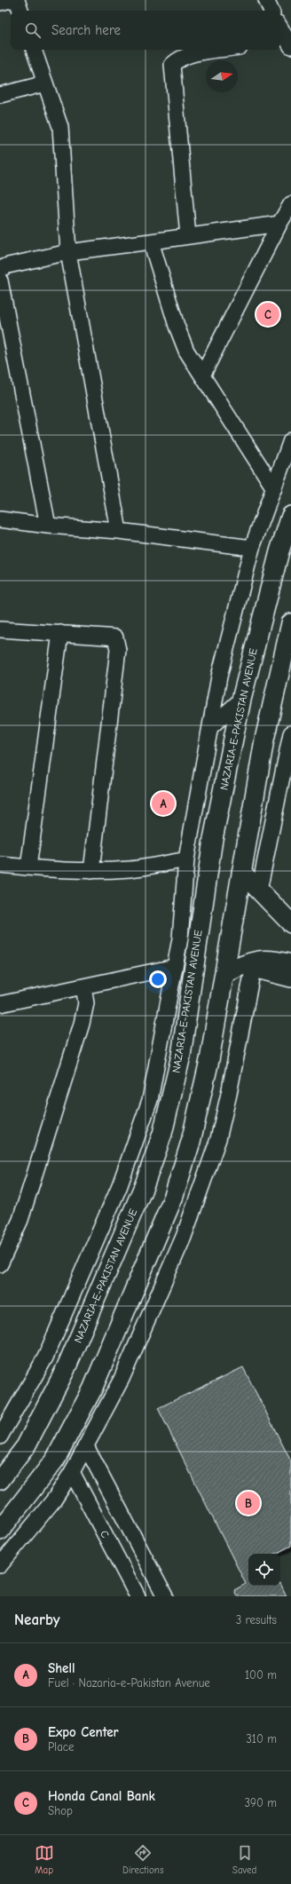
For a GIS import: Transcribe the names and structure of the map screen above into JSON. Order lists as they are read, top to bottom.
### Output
{
  "streets": {
    "main road": ["NAZARIA-E-PAKISTAN AVENUE"],
    "street": ["C"]
  },
  "north": "right",
  "page": {
    "search": "Search here",
    "pins": ["C", "A", "B"],
    "heading": ["Nearby", "3 results"],
    "list": [
      {
        "mark": "A",
        "name": "Shell",
        "note": "Fuel · Nazaria-e-Pakistan Avenue",
        "value": "100 m"
      },
      {
        "mark": "B",
        "name": "Expo Center",
        "note": "Place",
        "value": "310 m"
      },
      {
        "mark": "C",
        "name": "Honda Canal Bank",
        "note": "Shop",
        "value": "390 m"
      }
    ],
    "nav": ["Map", "Directions", "Saved"]
  }
}
